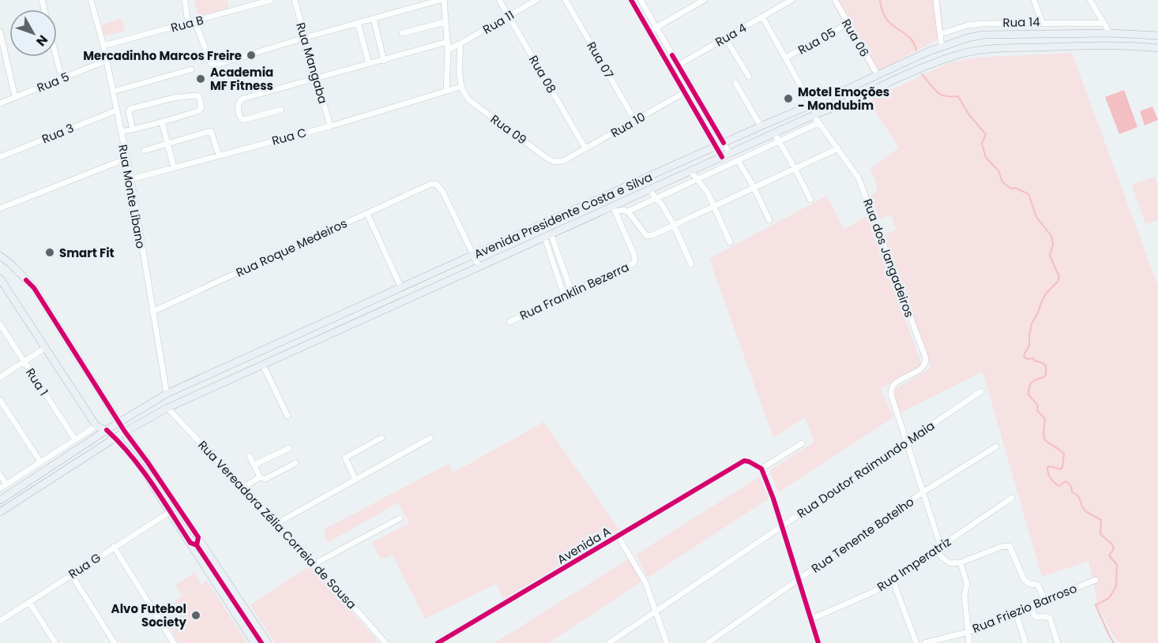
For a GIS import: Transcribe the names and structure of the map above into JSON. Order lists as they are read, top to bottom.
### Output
{
  "streets": {
    "main road": ["Avenida Presidente Costa e Silva"],
    "street": [
      "Rua 11",
      "Rua 14",
      "Rua B",
      "Rua 4",
      "Rua 06",
      "Rua 05",
      "Rua 07",
      "Rua Mangaba",
      "Rua 08",
      "Rua 5",
      "Rua 10",
      "Rua 09",
      "Rua 3",
      "Rua C",
      "Rua Monte Líbano",
      "Rua Roque Medeiros",
      "Rua dos Jangadeiros",
      "Rua Franklin Bezerra",
      "Rua 1",
      "Rua Doutor Raimundo Maia",
      "Rua Vereadora Zélia Correia de Sousa",
      "Rua Tenente Botelho",
      "Avenida A",
      "Rua Imperatriz",
      "Rua G",
      "Rua Friezio Barroso"
    ]
  },
  "crossings": [
    ["Rua 11", "Rua 08"],
    ["Rua B", "Rua Monte Líbano"],
    ["Rua 06", "Rua 05"],
    ["Rua 06", "Avenida Presidente Costa e Silva"],
    ["Rua 07", "Rua 10"],
    ["Rua Mangaba", "Rua C"],
    ["Rua 08", "Rua 10"],
    ["Rua 5", "Rua Monte Líbano"],
    ["Rua 10", "Rua 09"],
    ["Rua 3", "Rua Monte Líbano"],
    ["Rua C", "Rua Monte Líbano"],
    ["Rua Monte Líbano", "Avenida Presidente Costa e Silva"],
    ["Rua Monte Líbano", "Rua Roque Medeiros"],
    ["Avenida Presidente Costa e Silva", "Rua Roque Medeiros"],
    ["Avenida Presidente Costa e Silva", "Rua dos Jangadeiros"],
    ["Avenida Presidente Costa e Silva", "Rua Franklin Bezerra"],
    ["Avenida Presidente Costa e Silva", "Rua Vereadora Zélia Correia de Sousa"],
    ["Rua dos Jangadeiros", "Rua Doutor Raimundo Maia"]
  ],
  "places": [
    "Mercadinho Marcos Freire",
    "Academia MF Fitness",
    "Motel Emoções - Mondubim",
    "Smart Fit",
    "Alvo Futebol Society"
  ],
  "north": "bottom right"
}
